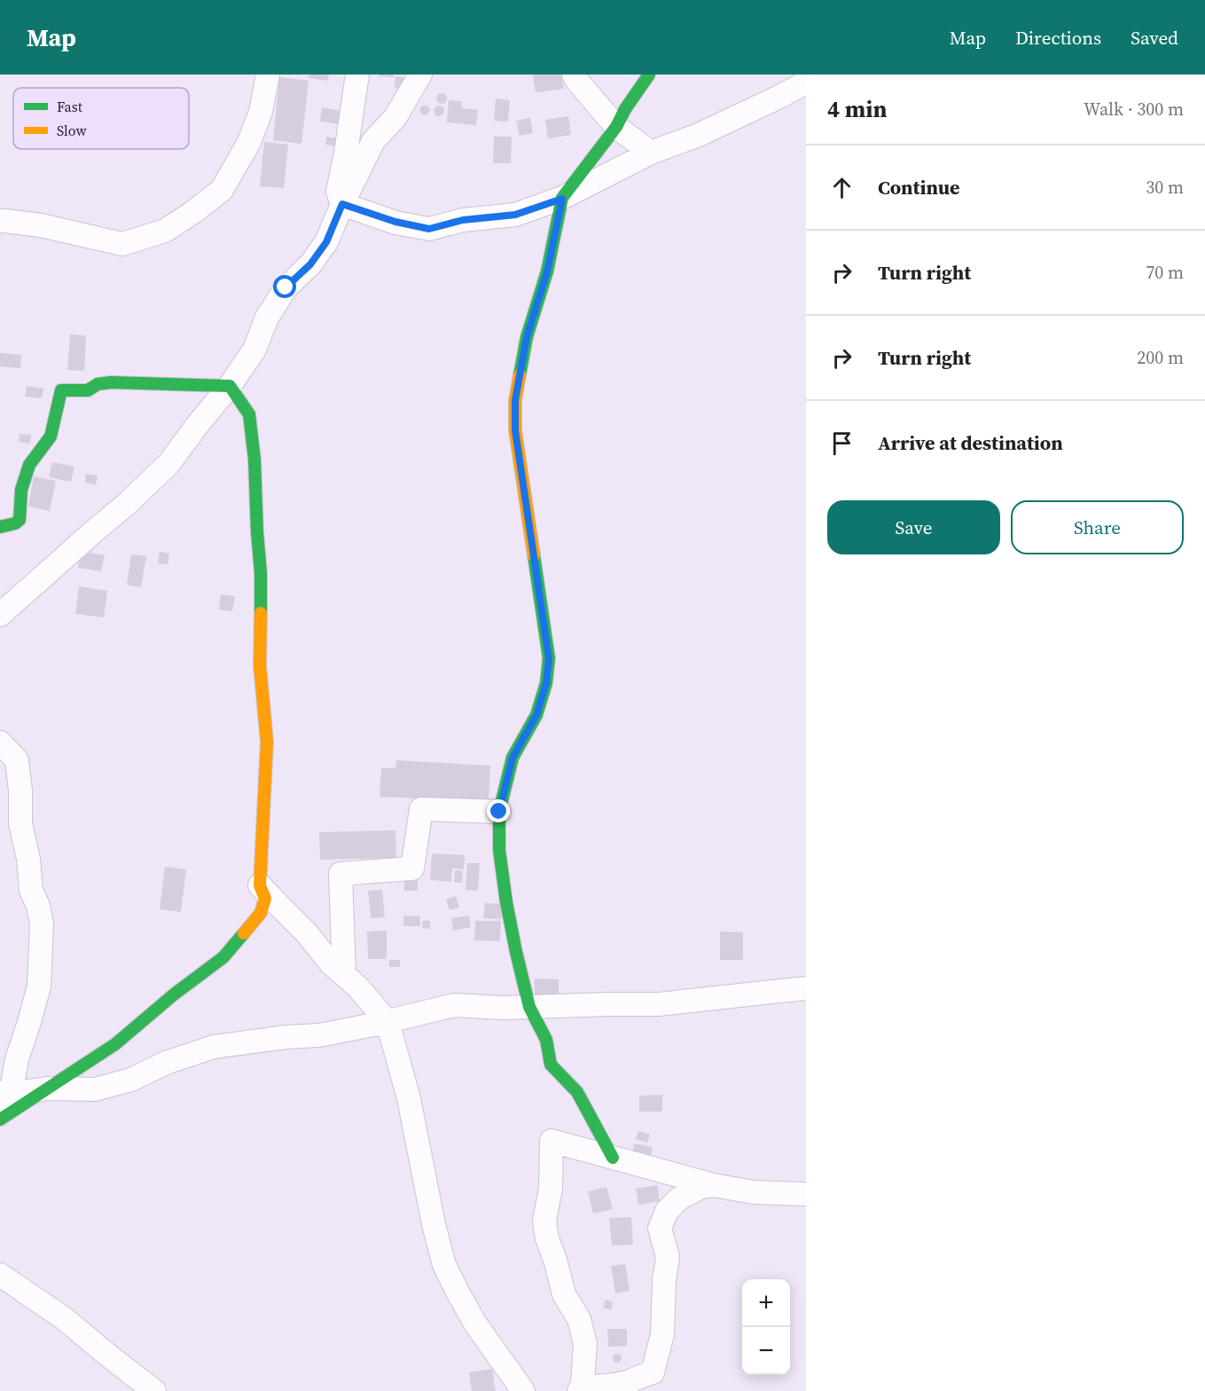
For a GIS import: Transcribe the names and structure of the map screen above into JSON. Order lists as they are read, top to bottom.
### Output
{
  "legend": ["Fast", "Slow"],
  "page": {
    "header": "Map",
    "nav": ["Map", "Directions", "Saved"],
    "heading": ["4 min", "Walk · 300 m"],
    "list": [
      ["Continue", "30 m"],
      ["Turn right", "70 m"],
      ["Turn right", "200 m"],
      "Arrive at destination"
    ],
    "buttons": ["Save", "Share"],
    "map_buttons": ["+", "−"]
  }
}
